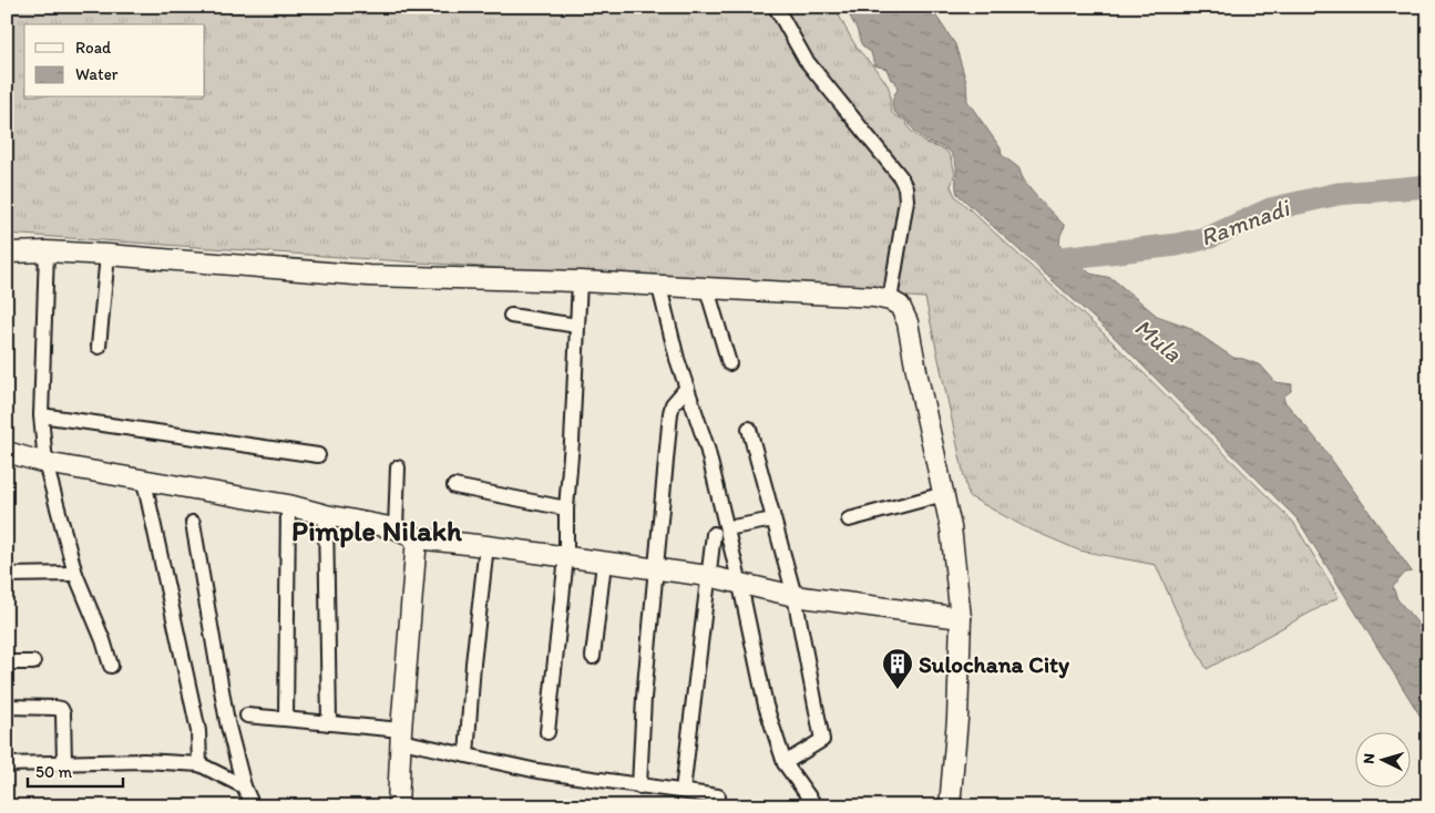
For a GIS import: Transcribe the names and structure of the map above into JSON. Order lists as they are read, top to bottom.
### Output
{
  "districts": ["Pimple Nilakh"],
  "water": ["Ramnadi", "Mula"],
  "places": {
    "building": ["Sulochana City"]
  },
  "legend": ["Road", "Water"],
  "scale_bar": "50 m",
  "north": "left"
}
